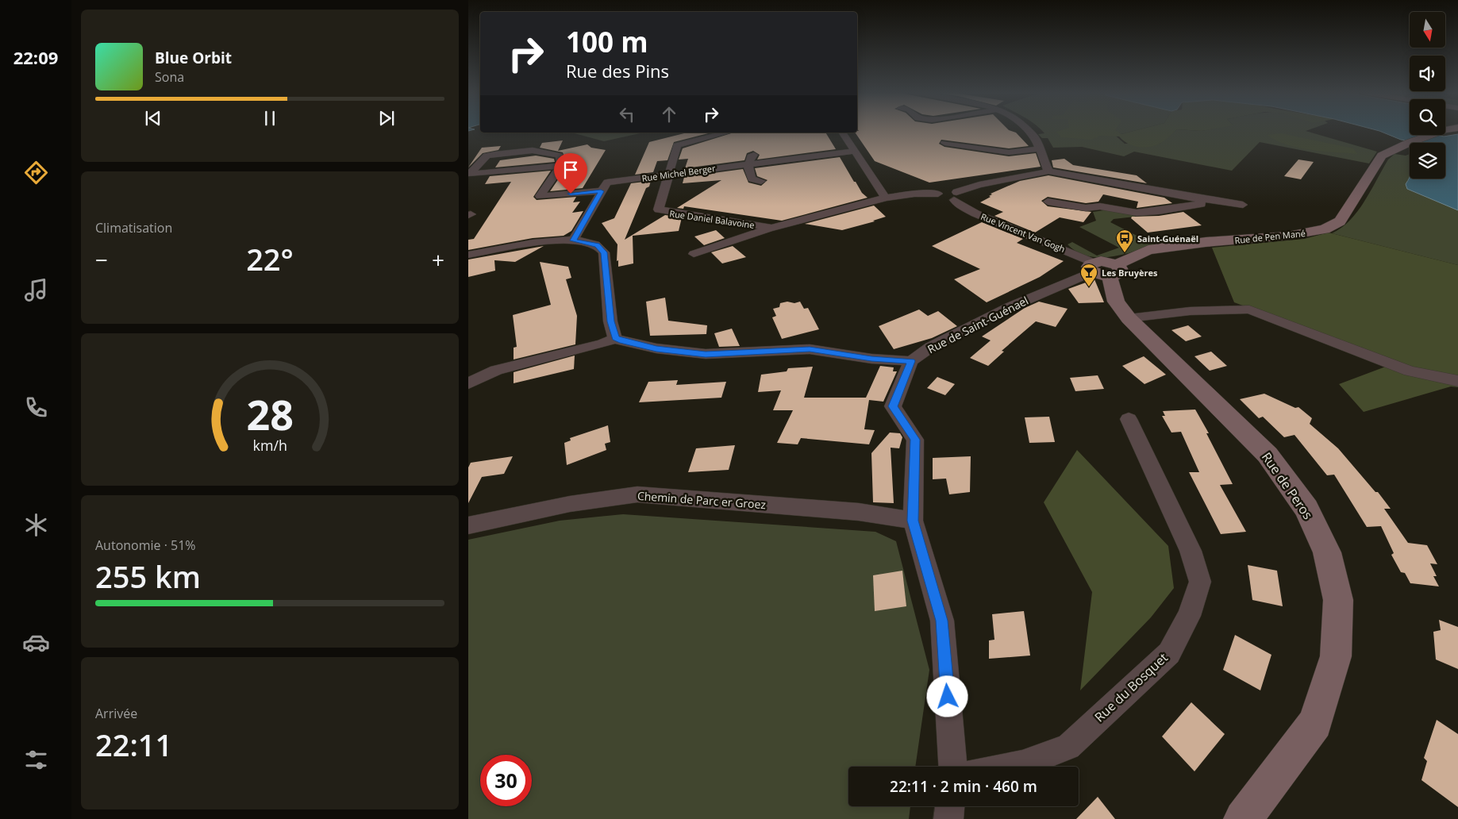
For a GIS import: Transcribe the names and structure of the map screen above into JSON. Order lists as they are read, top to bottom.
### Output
{
  "streets": {
    "street": [
      "Rue Michel Berger",
      "Rue Daniel Balavoine",
      "Rue Vincent Van Gogh",
      "Rue de Pen Mané",
      "Rue de Saint-Guénael",
      "Rue de Peros",
      "Chemin de Parc er Groez",
      "Rue du Bosquet"
    ]
  },
  "crossings": [
    ["Rue Michel Berger", "Rue Daniel Balavoine"],
    ["Rue Daniel Balavoine", "Rue Vincent Van Gogh"],
    ["Rue Vincent Van Gogh", "Rue de Pen Mané"],
    ["Rue Vincent Van Gogh", "Rue de Saint-Guénael"],
    ["Rue Vincent Van Gogh", "Rue de Peros"],
    ["Rue de Pen Mané", "Rue de Saint-Guénael"],
    ["Rue de Pen Mané", "Rue de Peros"],
    ["Rue de Saint-Guénael", "Rue de Peros"]
  ],
  "places": {
    "bus stop": ["Saint-Guénaël"],
    "bar": ["Les Bruyères"]
  },
  "north": "bottom",
  "page": {
    "tabs": "22:09",
    "turn": ["100 m", "Rue des Pins"],
    "song": ["Blue Orbit", "Sona"],
    "tile": [
      "Climatisation",
      ["Autonomie · 51%", "255 km"],
      ["Arrivée", "22:11"]
    ],
    "heat": ["−", "22°", "+"],
    "limit": "30",
    "trip": "22:11 · 2 min · 460 m",
    "gauge": ["28", "km/h"]
  }
}
